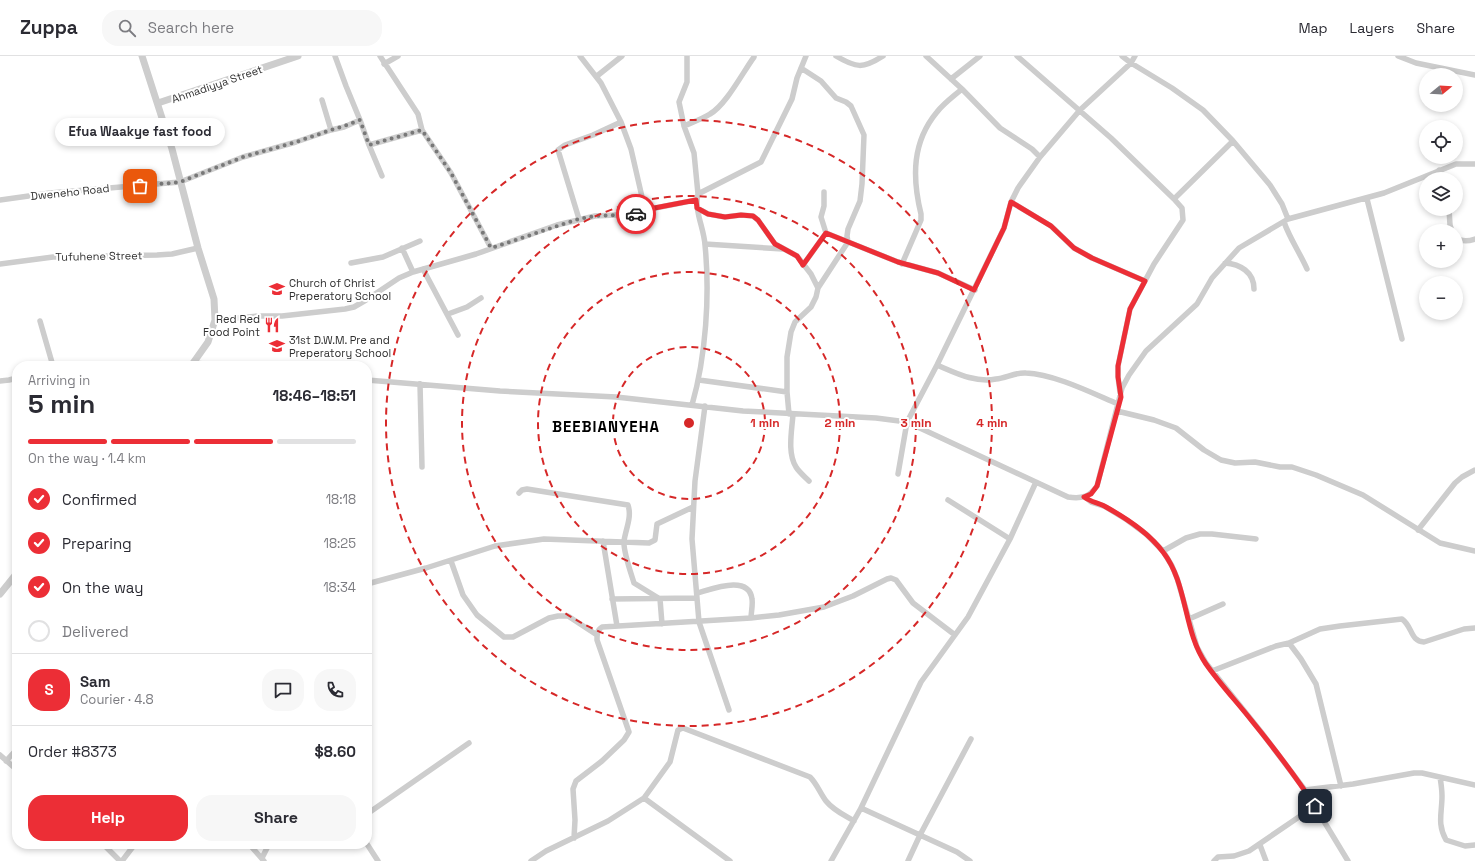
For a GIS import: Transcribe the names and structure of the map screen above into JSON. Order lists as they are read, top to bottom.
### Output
{
  "streets": {
    "street": ["Ahmadiyya Street", "Dweneho Road", "Tufuhene Street"]
  },
  "districts": ["BEEBIANYEHA"],
  "places": {
    "other": ["Efua Waakye fast food"],
    "school or university": ["Church of Christ Preperatory School", "31st D.W.M. Pre and Preperatory School"],
    "restaurant": ["Red Red Food Point"]
  },
  "north": "right",
  "page": {
    "header": "Zuppa",
    "search": "Search here",
    "nav": ["Map", "Layers", "Share"],
    "map_buttons": ["+", "−"],
    "bubble": "Efua Waakye fast food",
    "heading": ["5 min", "Arriving in", "18:46–18:51"],
    "panel": [
      "Sam",
      "Courier · 4.8",
      "Order #8373",
      "$8.60"
    ],
    "bar": "On the way · 1.4 km",
    "list": [
      ["Confirmed", "18:18"],
      ["Preparing", "18:25"],
      ["On the way", "18:34"],
      "Delivered"
    ],
    "round": "S",
    "buttons": ["Help", "Share"]
  },
  "rings": [
    "1 min",
    "2 min",
    "3 min",
    "4 min"
  ]
}
